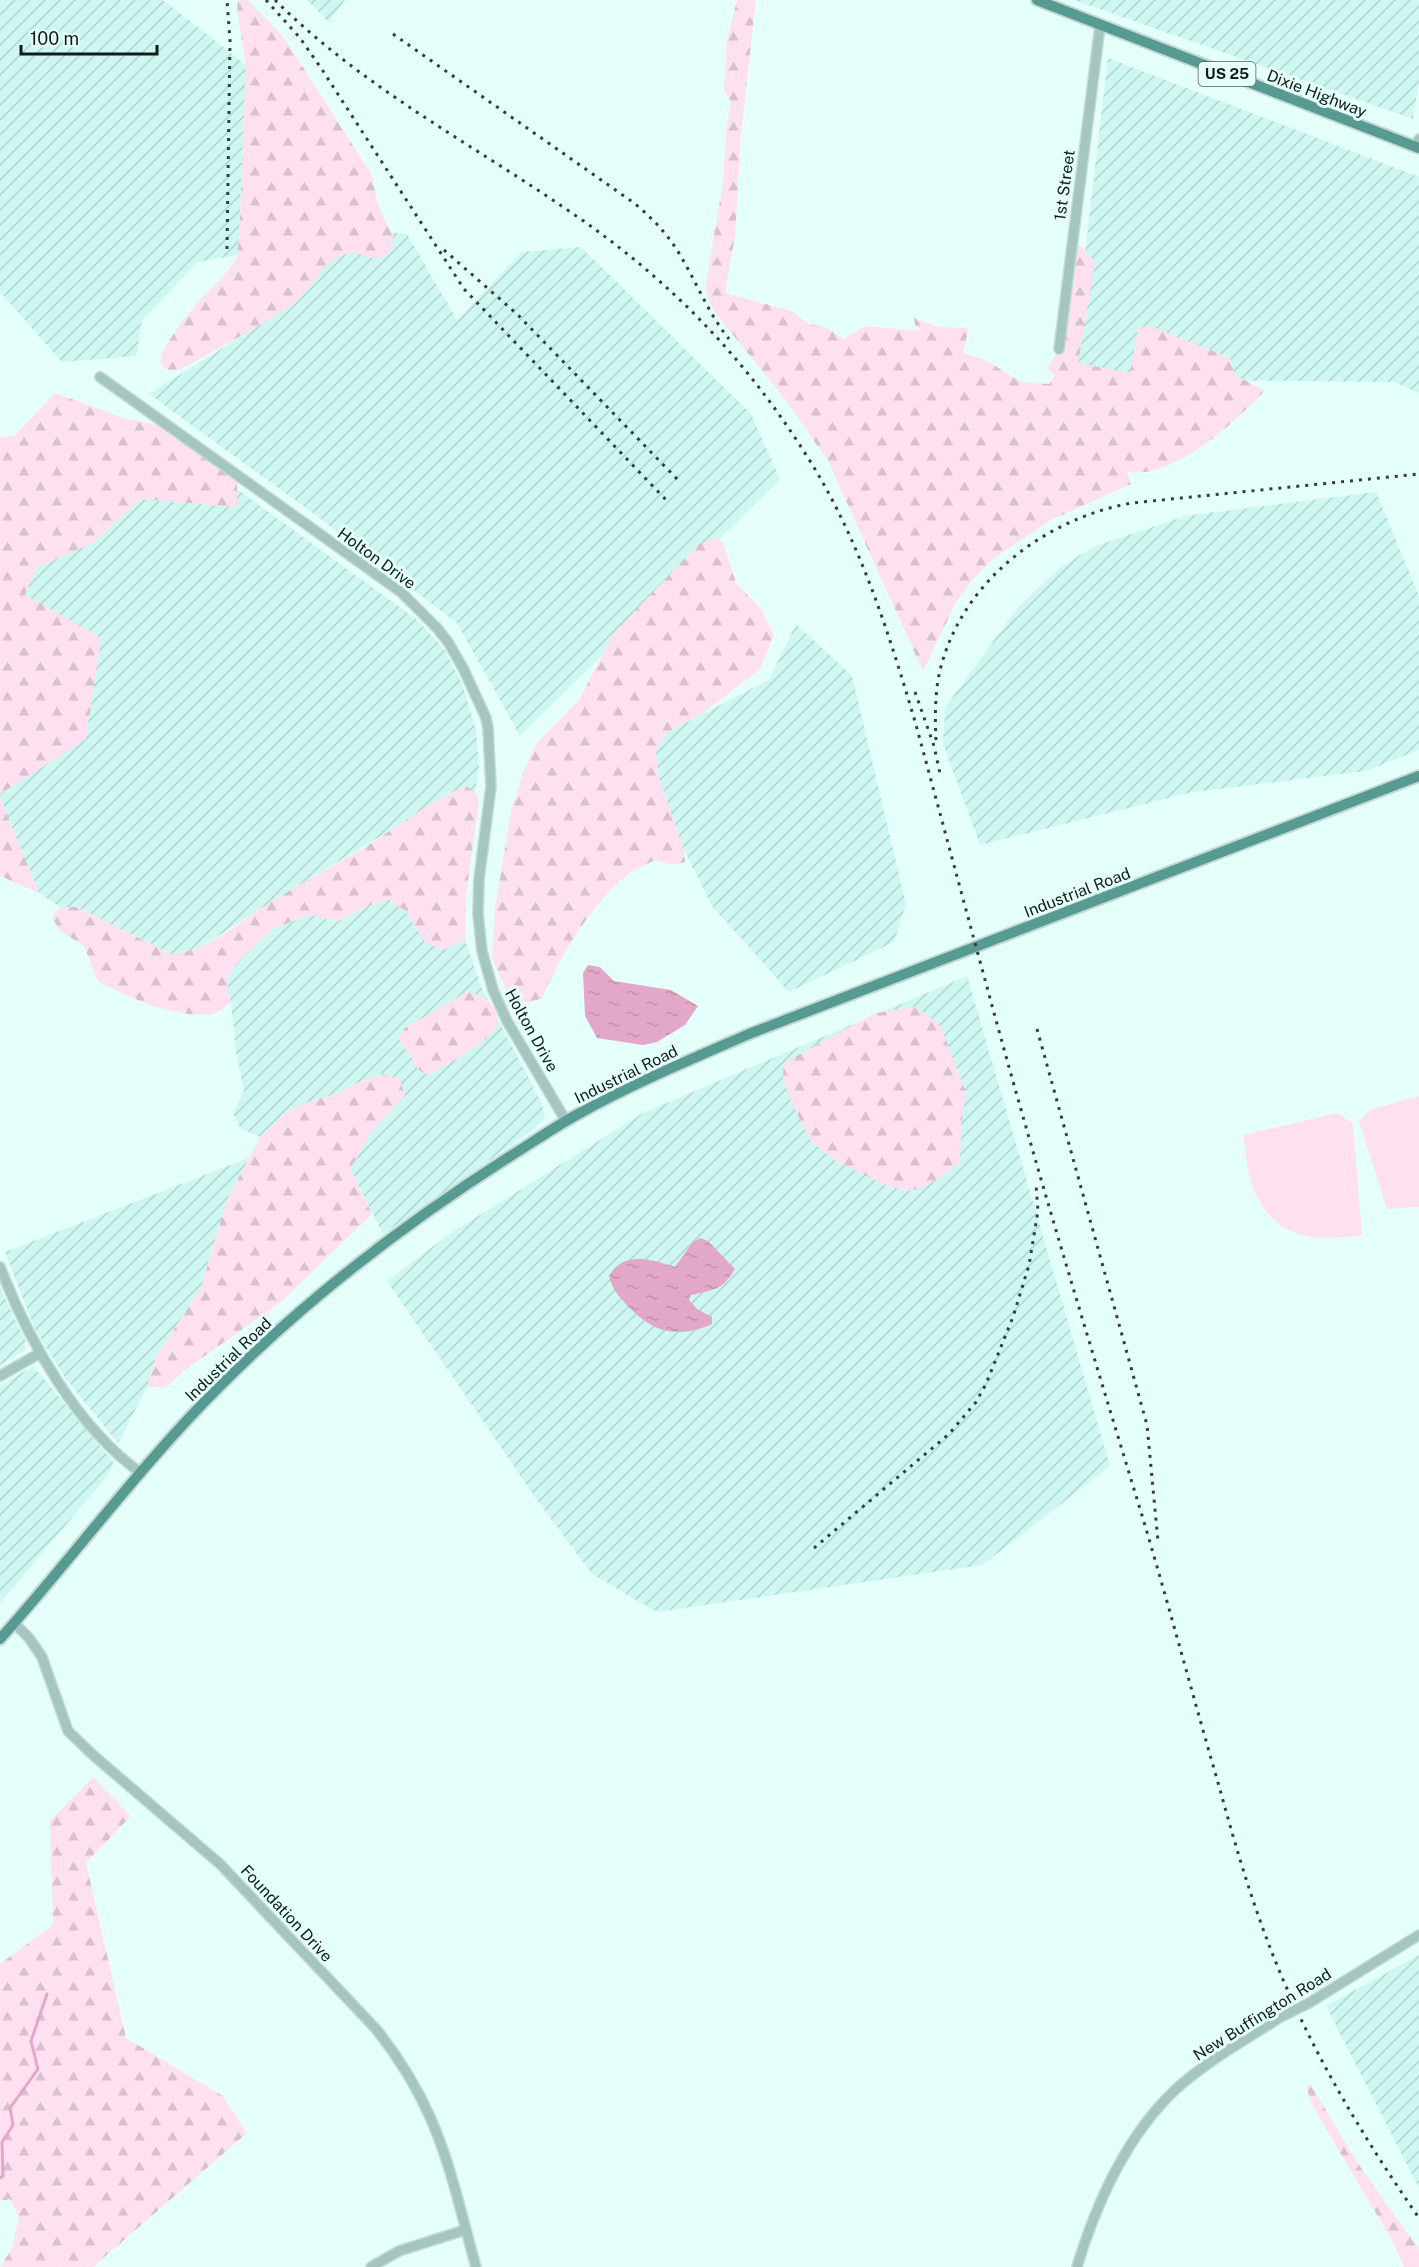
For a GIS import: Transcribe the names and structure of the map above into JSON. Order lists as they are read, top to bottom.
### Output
{
  "streets": {
    "main road": ["US 25", "Dixie Highway", "Industrial Road"],
    "street": [
      "1st Street",
      "Holton Drive",
      "Foundation Drive",
      "New Buffington Road"
    ]
  },
  "crossings": [
    ["Dixie Highway", "1st Street"],
    ["Holton Drive", "Industrial Road"],
    ["Industrial Road", "Foundation Drive"]
  ],
  "scale_bar": "100 m"
}
